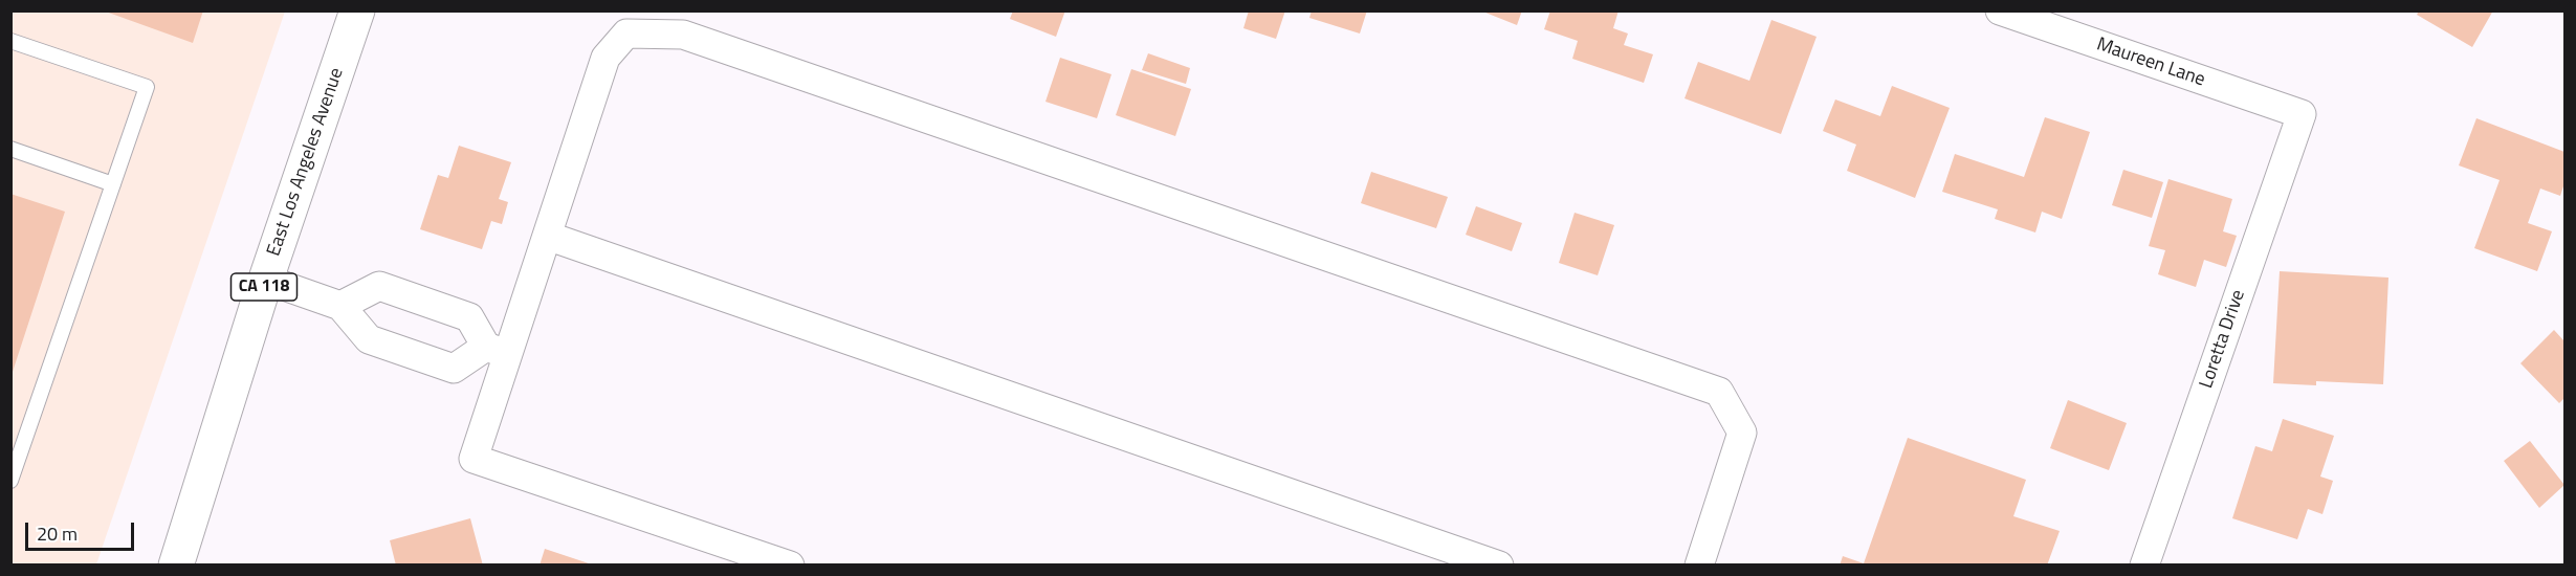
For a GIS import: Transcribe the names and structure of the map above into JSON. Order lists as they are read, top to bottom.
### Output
{
  "streets": {
    "main road": ["East Los Angeles Avenue", "CA 118"],
    "street": ["Maureen Lane", "Loretta Drive"]
  },
  "crossings": [
    ["Maureen Lane", "Loretta Drive"]
  ],
  "scale_bar": "20 m"
}
